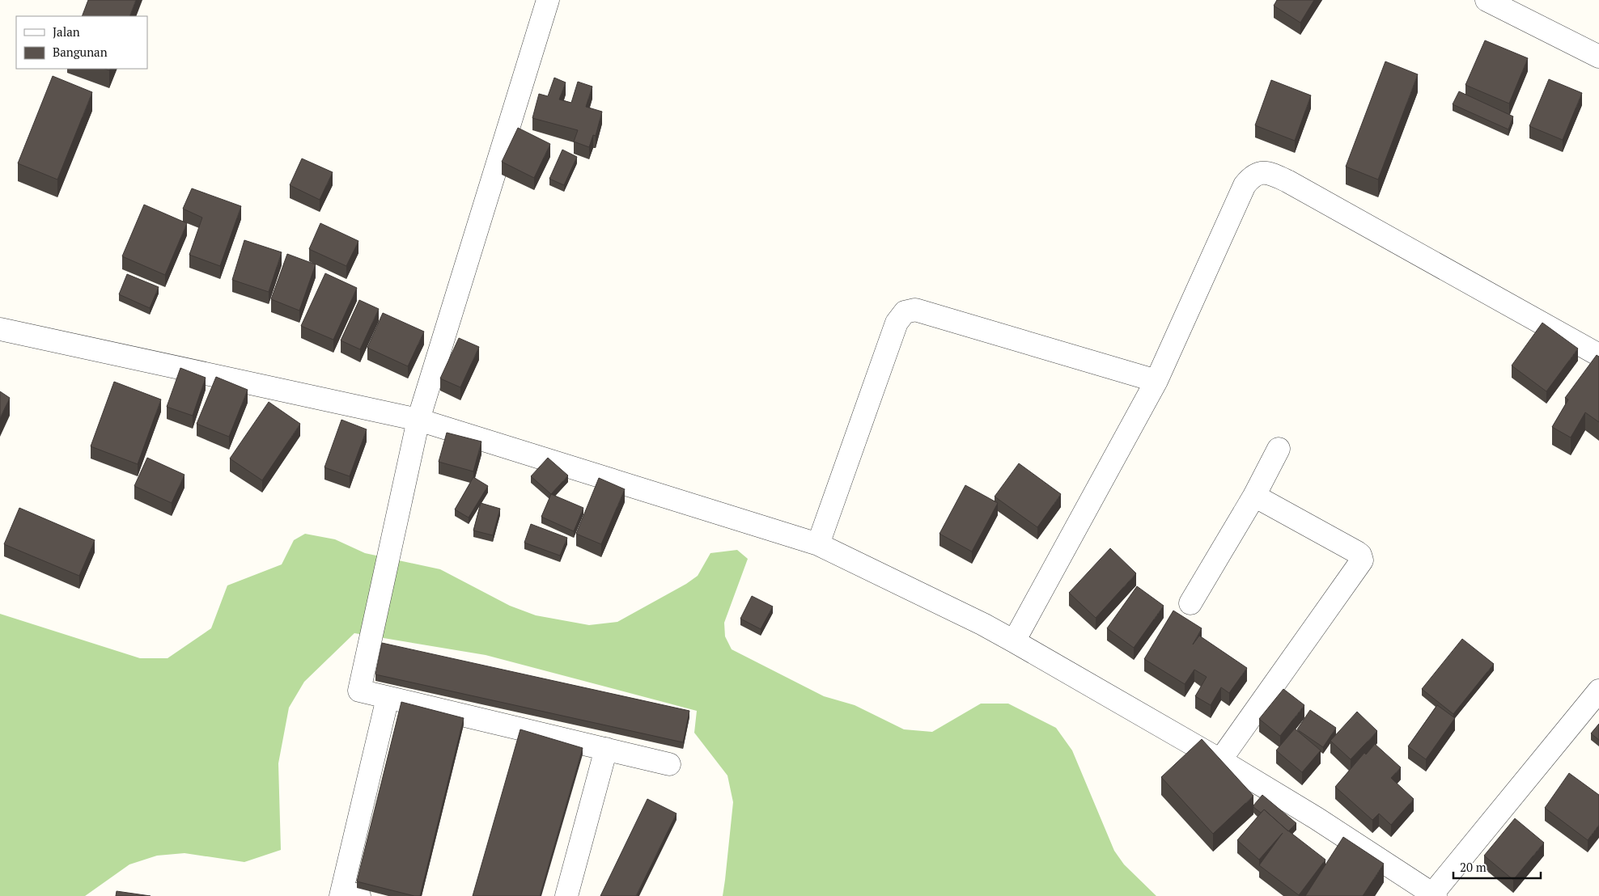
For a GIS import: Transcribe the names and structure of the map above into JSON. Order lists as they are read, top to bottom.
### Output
{
  "legend": ["Jalan", "Bangunan"],
  "scale_bar": "20 m"
}
